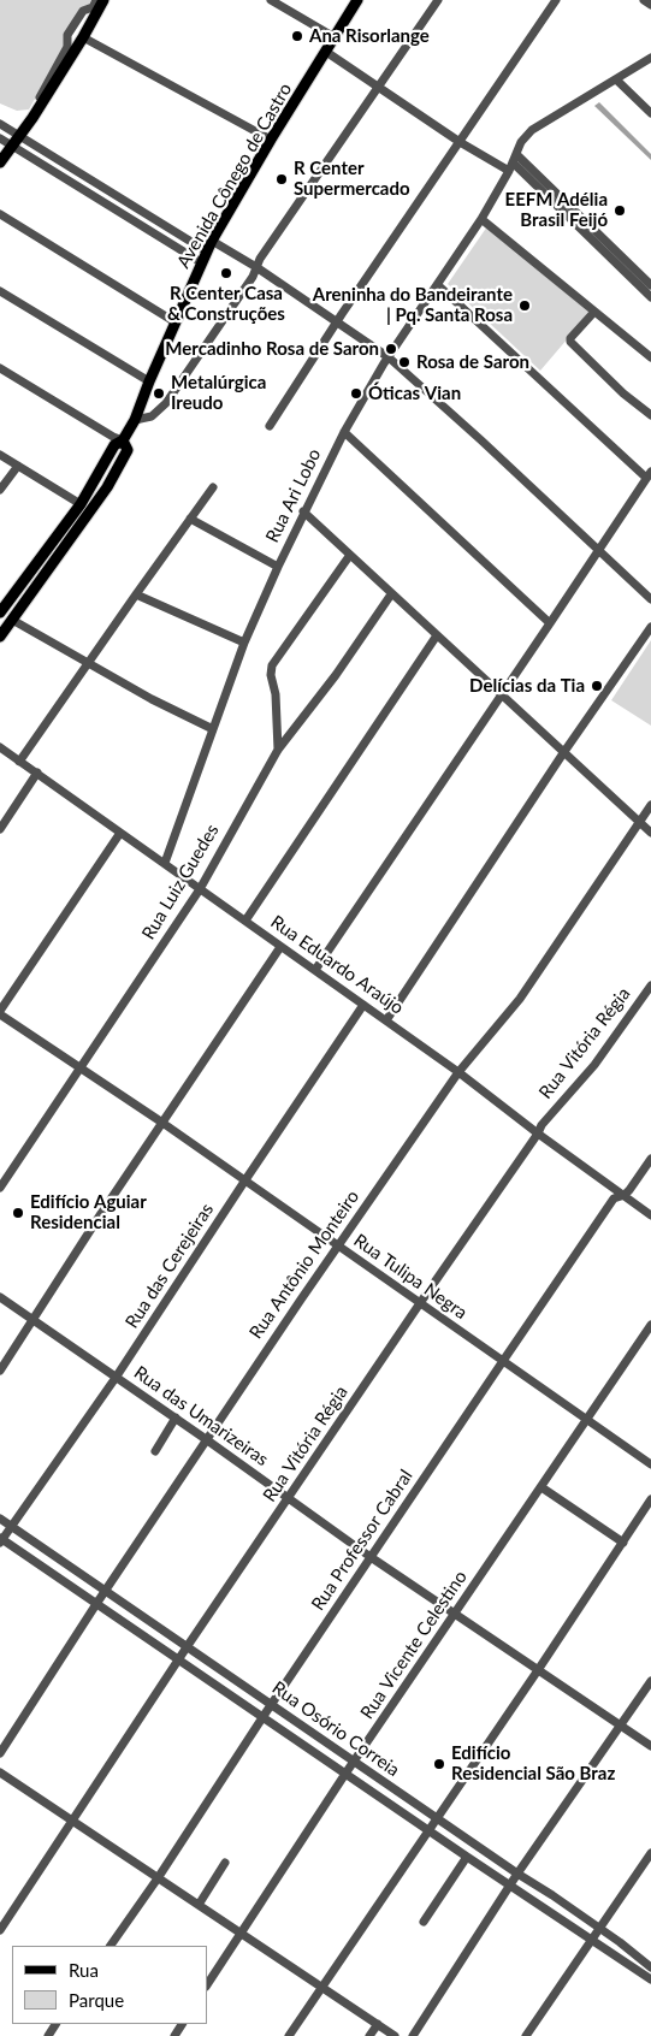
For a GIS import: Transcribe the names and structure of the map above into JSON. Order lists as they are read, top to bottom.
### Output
{
  "streets": {
    "main road": ["Avenida Cônego de Castro"],
    "street": [
      "Rua Ari Lobo",
      "Rua Luiz Guedes",
      "Rua Eduardo Araújo",
      "Rua Vitória Régia",
      "Rua Antônio Monteiro",
      "Rua das Cerejeiras",
      "Rua Tulipa Negra",
      "Rua das Umarizeiras",
      "Rua Professor Cabral",
      "Rua Vicente Celestino",
      "Rua Osório Correia"
    ]
  },
  "crossings": [
    ["Rua Ari Lobo", "Rua Eduardo Araújo"],
    ["Rua Luiz Guedes", "Rua Eduardo Araújo"],
    ["Rua Luiz Guedes", "Rua Tulipa Negra"],
    ["Rua Eduardo Araújo", "Rua Vitória Régia"],
    ["Rua Eduardo Araújo", "Rua Antônio Monteiro"],
    ["Rua Eduardo Araújo", "Rua das Cerejeiras"],
    ["Rua Eduardo Araújo", "Rua Professor Cabral"],
    ["Rua Vitória Régia", "Rua Tulipa Negra"],
    ["Rua Vitória Régia", "Rua das Umarizeiras"],
    ["Rua Vitória Régia", "Rua Osório Correia"],
    ["Rua Antônio Monteiro", "Rua Tulipa Negra"],
    ["Rua Antônio Monteiro", "Rua das Umarizeiras"],
    ["Rua Antônio Monteiro", "Rua Osório Correia"],
    ["Rua das Cerejeiras", "Rua Tulipa Negra"],
    ["Rua das Cerejeiras", "Rua das Umarizeiras"],
    ["Rua das Cerejeiras", "Rua Osório Correia"],
    ["Rua Tulipa Negra", "Rua Professor Cabral"],
    ["Rua Tulipa Negra", "Rua Vicente Celestino"],
    ["Rua das Umarizeiras", "Rua Professor Cabral"],
    ["Rua das Umarizeiras", "Rua Vicente Celestino"],
    ["Rua Professor Cabral", "Rua Osório Correia"],
    ["Rua Vicente Celestino", "Rua Osório Correia"]
  ],
  "places": [
    "Ana Risorlange",
    "R Center Supermercado",
    "EEFM Adélia Brasil Feijó",
    "R Center Casa & Construções",
    "Areninha do Bandeirante | Pq. Santa Rosa",
    "Mercadinho Rosa de Saron",
    "Rosa de Saron",
    "Metalúrgica Ireudo",
    "Óticas Vian",
    "Delícias da Tia",
    "Edifício Aguiar Residencial",
    "Edifício Residencial São Braz"
  ],
  "legend": ["Rua", "Parque"]
}
